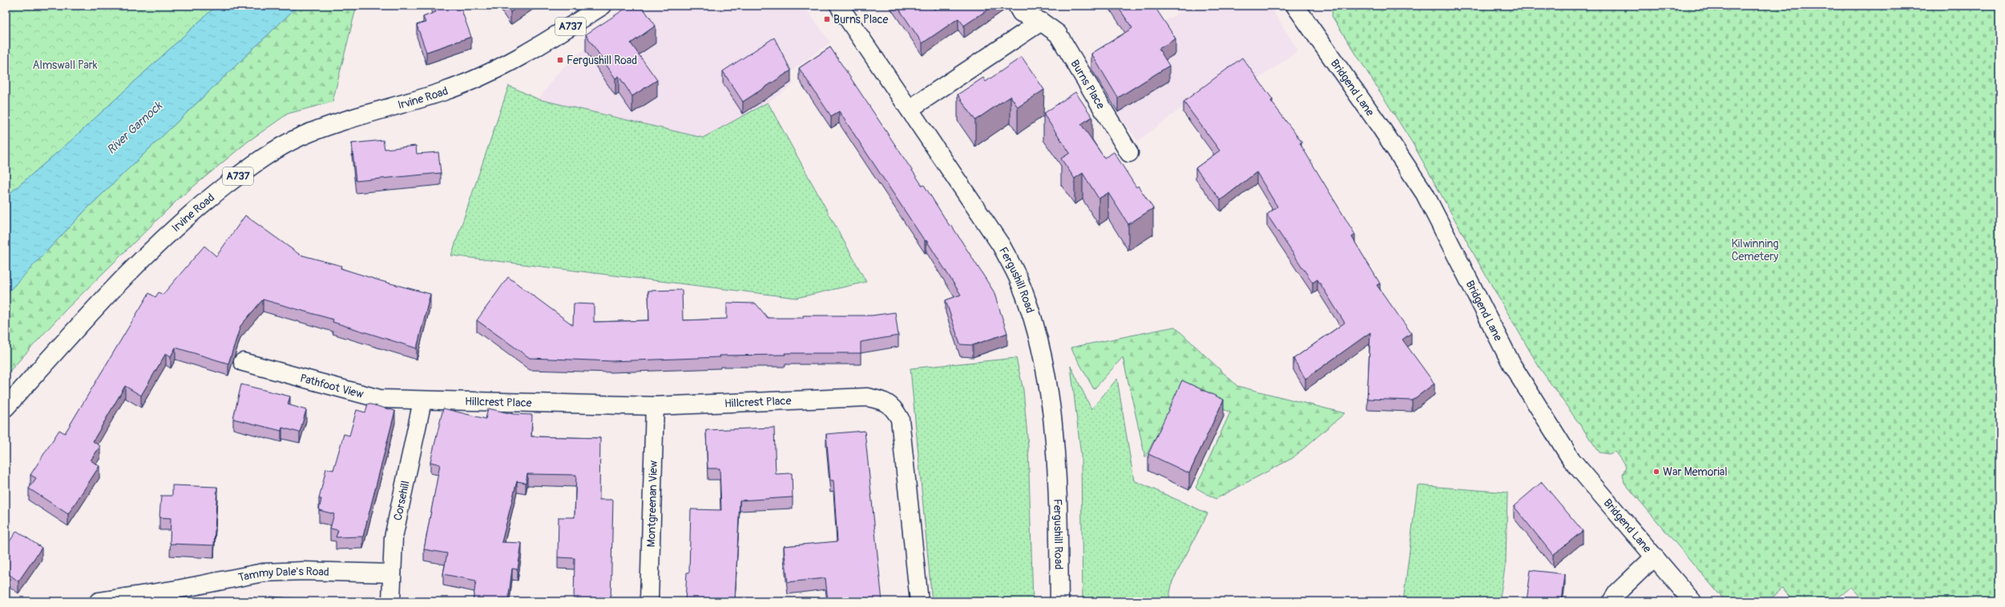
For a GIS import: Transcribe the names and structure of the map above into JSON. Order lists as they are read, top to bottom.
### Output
{
  "streets": {
    "main road": [
      "A737",
      "Burns Place",
      "Bridgend Lane",
      "Irvine Road",
      "Fergushill Road",
      "Pathfoot View",
      "Hillcrest Place",
      "Corsehill",
      "Montgreenan View",
      "Tammy Dale's Road"
    ]
  },
  "crossings": [
    ["Pathfoot View", "Hillcrest Place"],
    ["Pathfoot View", "Corsehill"],
    ["Hillcrest Place", "Corsehill"],
    ["Hillcrest Place", "Montgreenan View"],
    ["Corsehill", "Tammy Dale's Road"]
  ],
  "water": ["River Garnock"],
  "parks": ["Almswall Park", "Kilwinning Cemetery"],
  "places": {
    "transit": ["Burns Place", "Fergushill Road"],
    "other": ["War Memorial"]
  }
}
